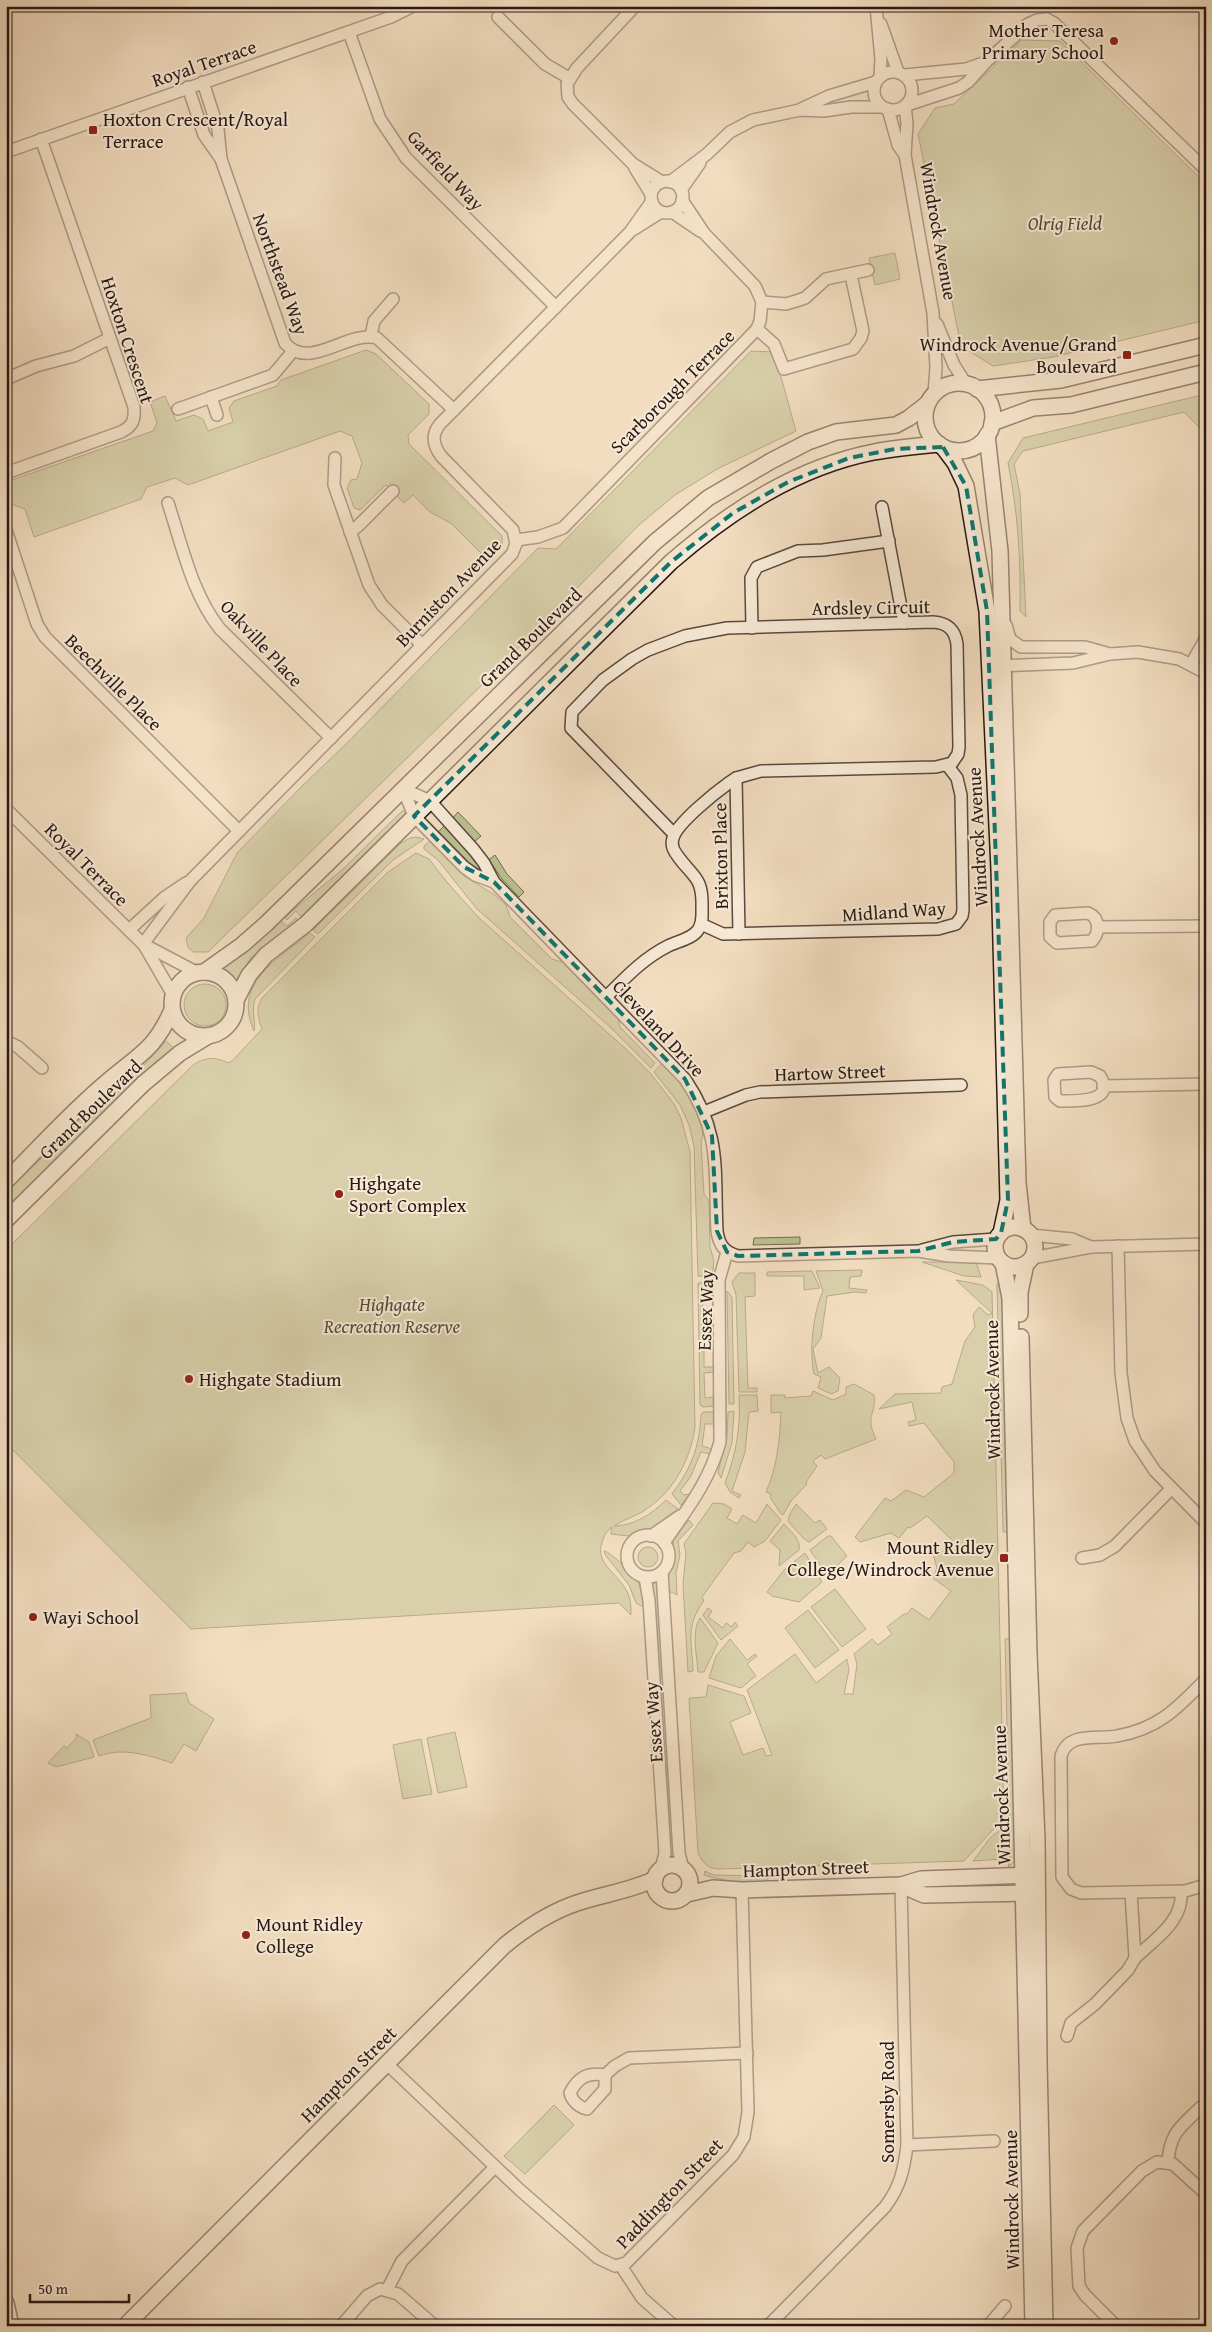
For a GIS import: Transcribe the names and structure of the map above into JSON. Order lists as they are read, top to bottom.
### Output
{
  "streets": {
    "street": [
      "Royal Terrace",
      "Garfield Way",
      "Windrock Avenue",
      "Northstead Way",
      "Hoxton Crescent",
      "Scarborough Terrace",
      "Burniston Avenue",
      "Ardsley Circuit",
      "Grand Boulevard",
      "Oakville Place",
      "Beechville Place",
      "Brixton Place",
      "Midland Way",
      "Cleveland Drive",
      "Hartow Street",
      "Essex Way",
      "Hampton Street",
      "Somersby Road",
      "Paddington Street"
    ]
  },
  "crossings": [
    ["Royal Terrace", "Garfield Way"],
    ["Royal Terrace", "Northstead Way"],
    ["Royal Terrace", "Hoxton Crescent"],
    ["Royal Terrace", "Burniston Avenue"],
    ["Royal Terrace", "Grand Boulevard"],
    ["Garfield Way", "Burniston Avenue"],
    ["Windrock Avenue", "Grand Boulevard"],
    ["Windrock Avenue", "Hampton Street"],
    ["Scarborough Terrace", "Burniston Avenue"],
    ["Burniston Avenue", "Oakville Place"],
    ["Burniston Avenue", "Beechville Place"],
    ["Ardsley Circuit", "Midland Way"],
    ["Grand Boulevard", "Cleveland Drive"],
    ["Brixton Place", "Midland Way"],
    ["Cleveland Drive", "Hartow Street"],
    ["Cleveland Drive", "Essex Way"],
    ["Essex Way", "Hampton Street"],
    ["Hampton Street", "Somersby Road"],
    ["Hampton Street", "Paddington Street"]
  ],
  "parks": ["Olrig Field", "Highgate Recreation Reserve"],
  "places": {
    "other": [
      "Mother Teresa Primary School",
      "Highgate Sport Complex",
      "Highgate Stadium",
      "Wayi School",
      "Mount Ridley College"
    ],
    "transit": ["Hoxton Crescent/Royal Terrace", "Windrock Avenue/Grand Boulevard", "Mount Ridley College/Windrock Avenue"]
  },
  "scale_bar": "50 m"
}
